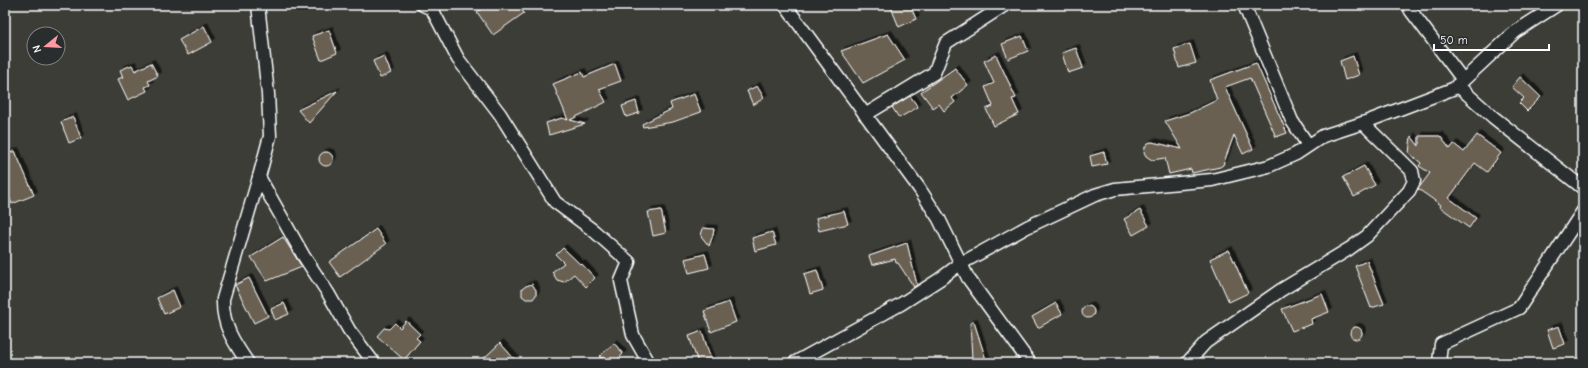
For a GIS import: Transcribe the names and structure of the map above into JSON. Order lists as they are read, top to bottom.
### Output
{
  "scale_bar": "50 m",
  "north": "left"
}
